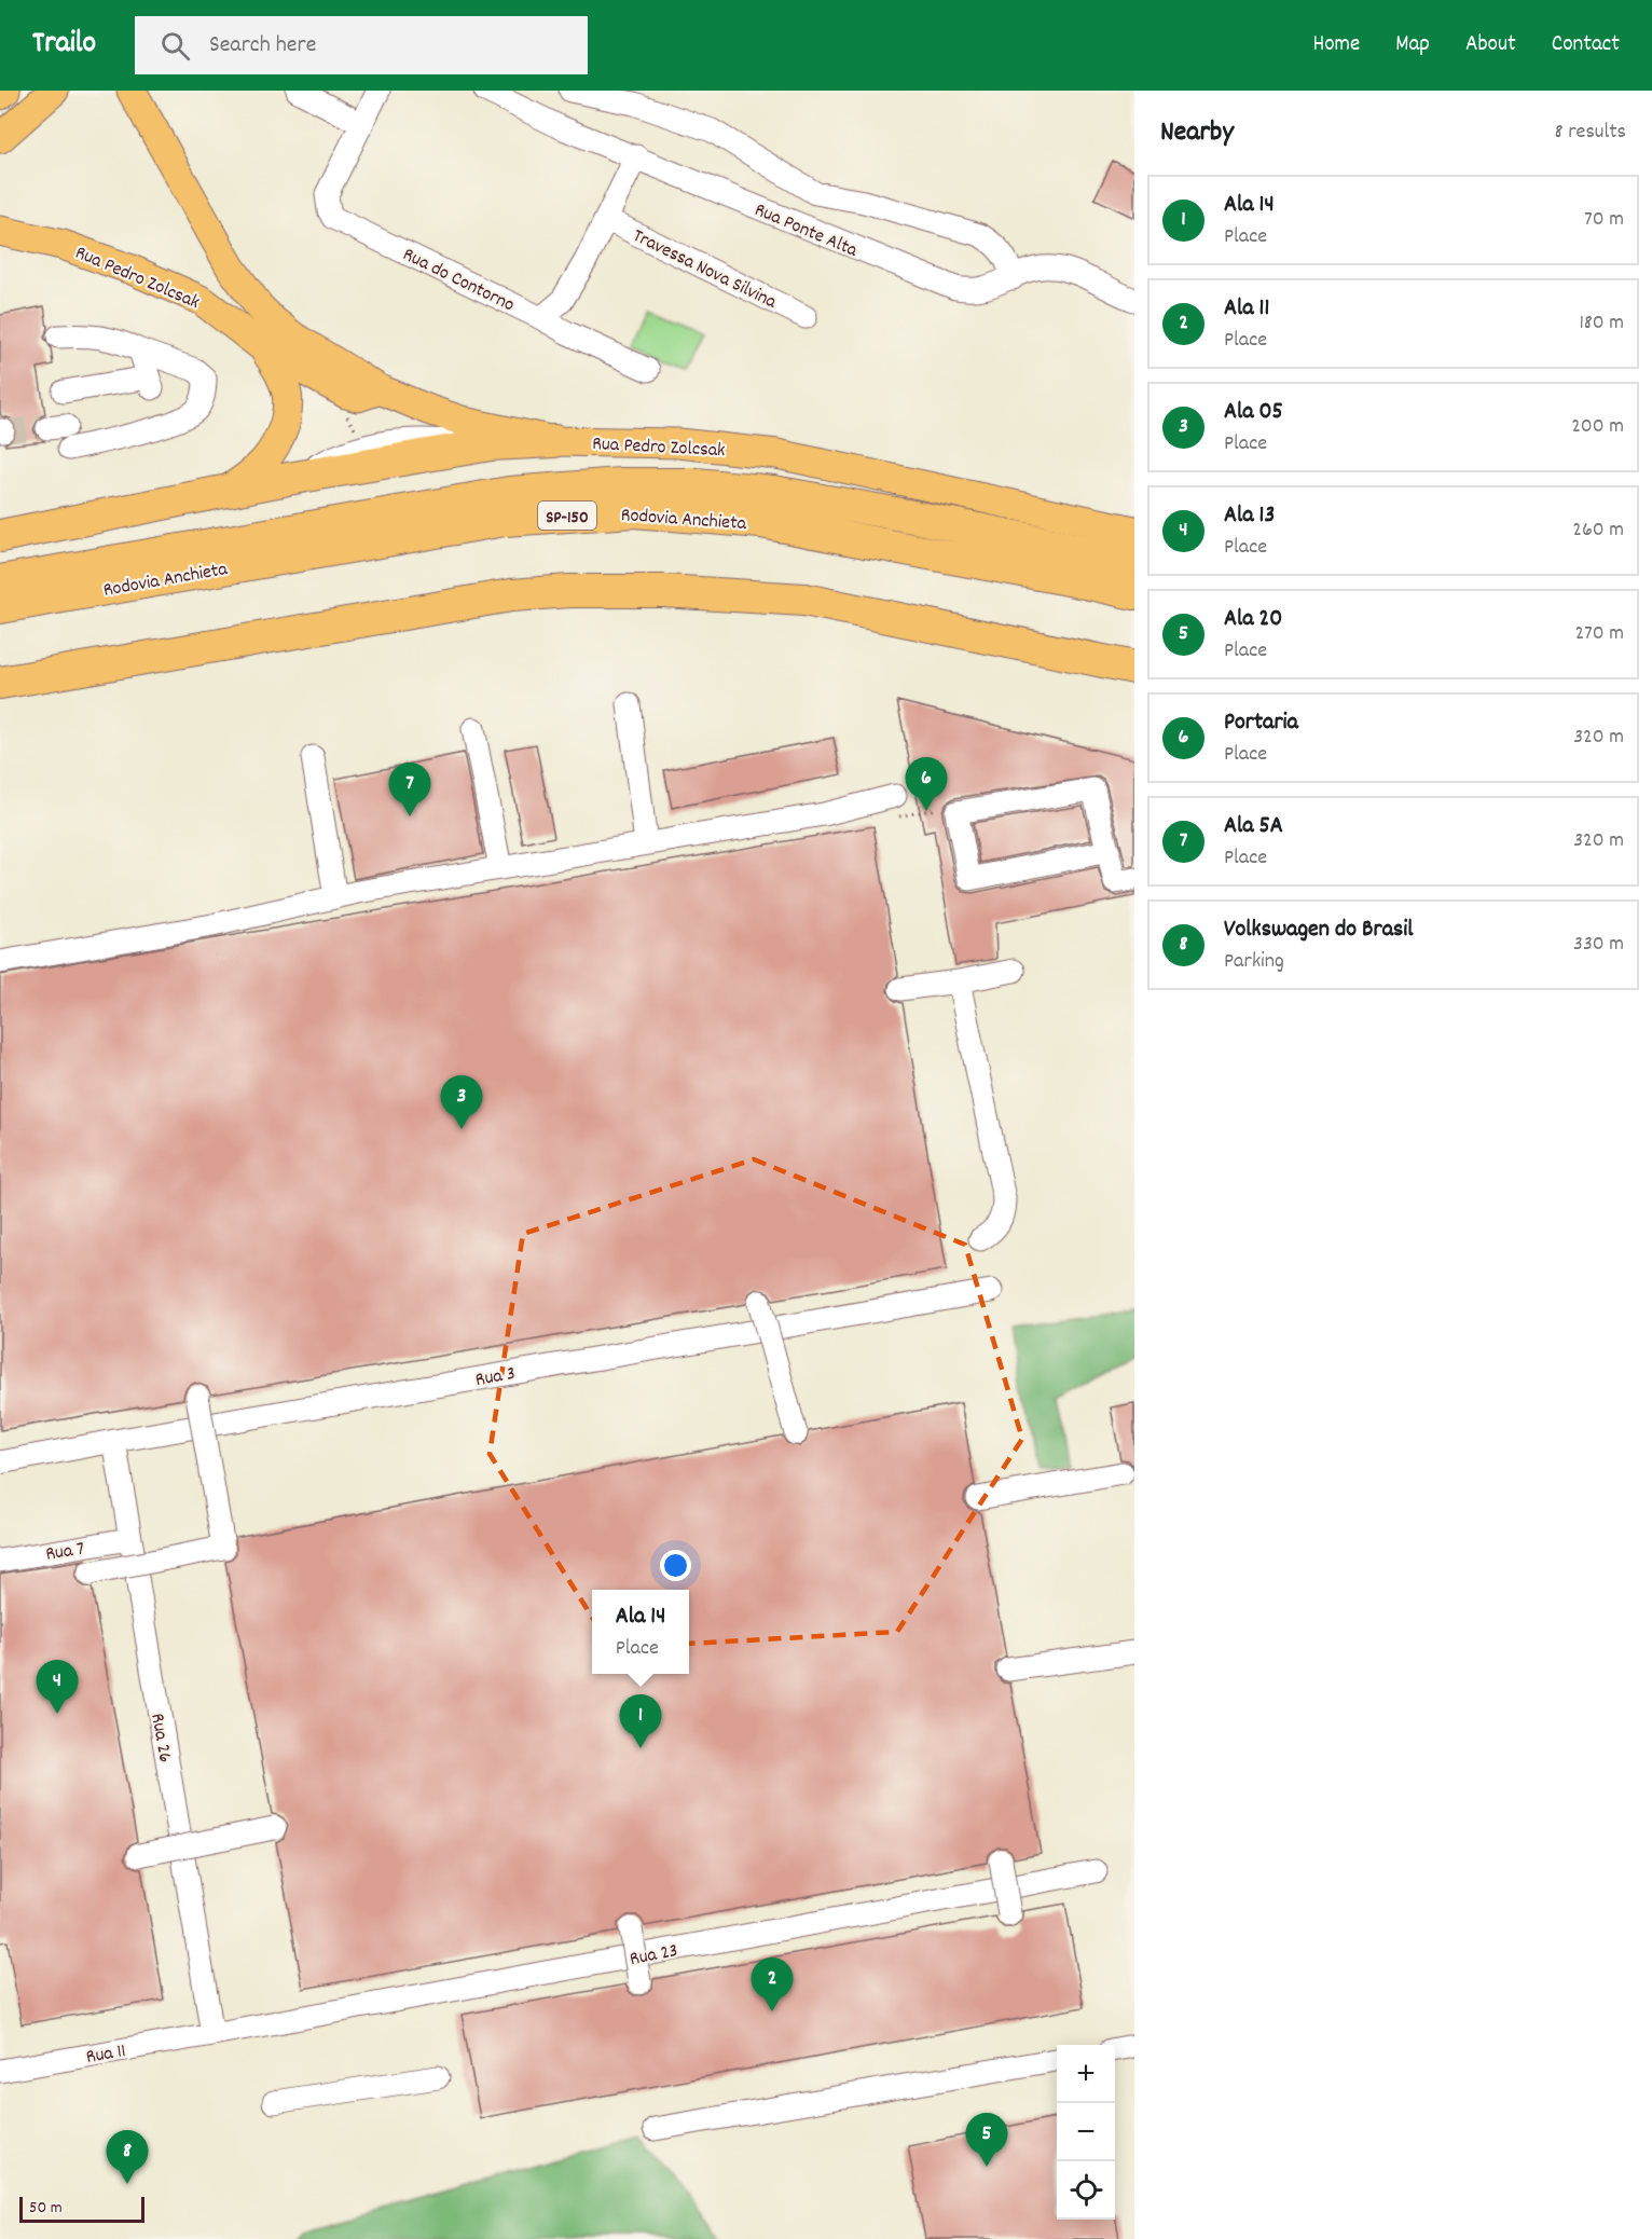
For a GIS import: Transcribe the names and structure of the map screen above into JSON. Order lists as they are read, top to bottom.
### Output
{
  "streets": {
    "highway": ["SP-150", "Rodovia Anchieta"],
    "main road": ["Rua Pedro Zolcsak"],
    "street": [
      "Rua Ponte Alta",
      "Travessa Nova Silvina",
      "Rua do Contorno",
      "Rua 3",
      "Rua 7",
      "Rua 26",
      "Rua 23",
      "Rua 11"
    ]
  },
  "crossings": [
    ["Rua 3", "Rua 26"],
    ["Rua 7", "Rua 26"],
    ["Rua 26", "Rua 23"],
    ["Rua 26", "Rua 11"],
    ["Rua 23", "Rua 11"]
  ],
  "scale_bar": "50 m",
  "page": {
    "header": "Trailo",
    "search": "Search here",
    "nav": [
      "Home",
      "Map",
      "About",
      "Contact"
    ],
    "heading": ["Nearby", "8 results"],
    "list": [
      {
        "mark": "1",
        "name": "Ala 14",
        "note": "Place",
        "value": "70 m"
      },
      {
        "mark": "2",
        "name": "Ala 11",
        "note": "Place",
        "value": "180 m"
      },
      {
        "mark": "3",
        "name": "Ala 05",
        "note": "Place",
        "value": "200 m"
      },
      {
        "mark": "4",
        "name": "Ala 13",
        "note": "Place",
        "value": "260 m"
      },
      {
        "mark": "5",
        "name": "Ala 20",
        "note": "Place",
        "value": "270 m"
      },
      {
        "mark": "6",
        "name": "Portaria",
        "note": "Place",
        "value": "320 m"
      },
      {
        "mark": "7",
        "name": "Ala 5A",
        "note": "Place",
        "value": "320 m"
      },
      {
        "mark": "8",
        "name": "Volkswagen do Brasil",
        "note": "Parking",
        "value": "330 m"
      }
    ],
    "pins": [
      "6",
      "7",
      "3",
      "4",
      "1",
      "2",
      "5",
      "8"
    ],
    "popup": ["Ala 14", "Place"],
    "map_buttons": ["+", "−"],
    "scale": "50 m"
  }
}
